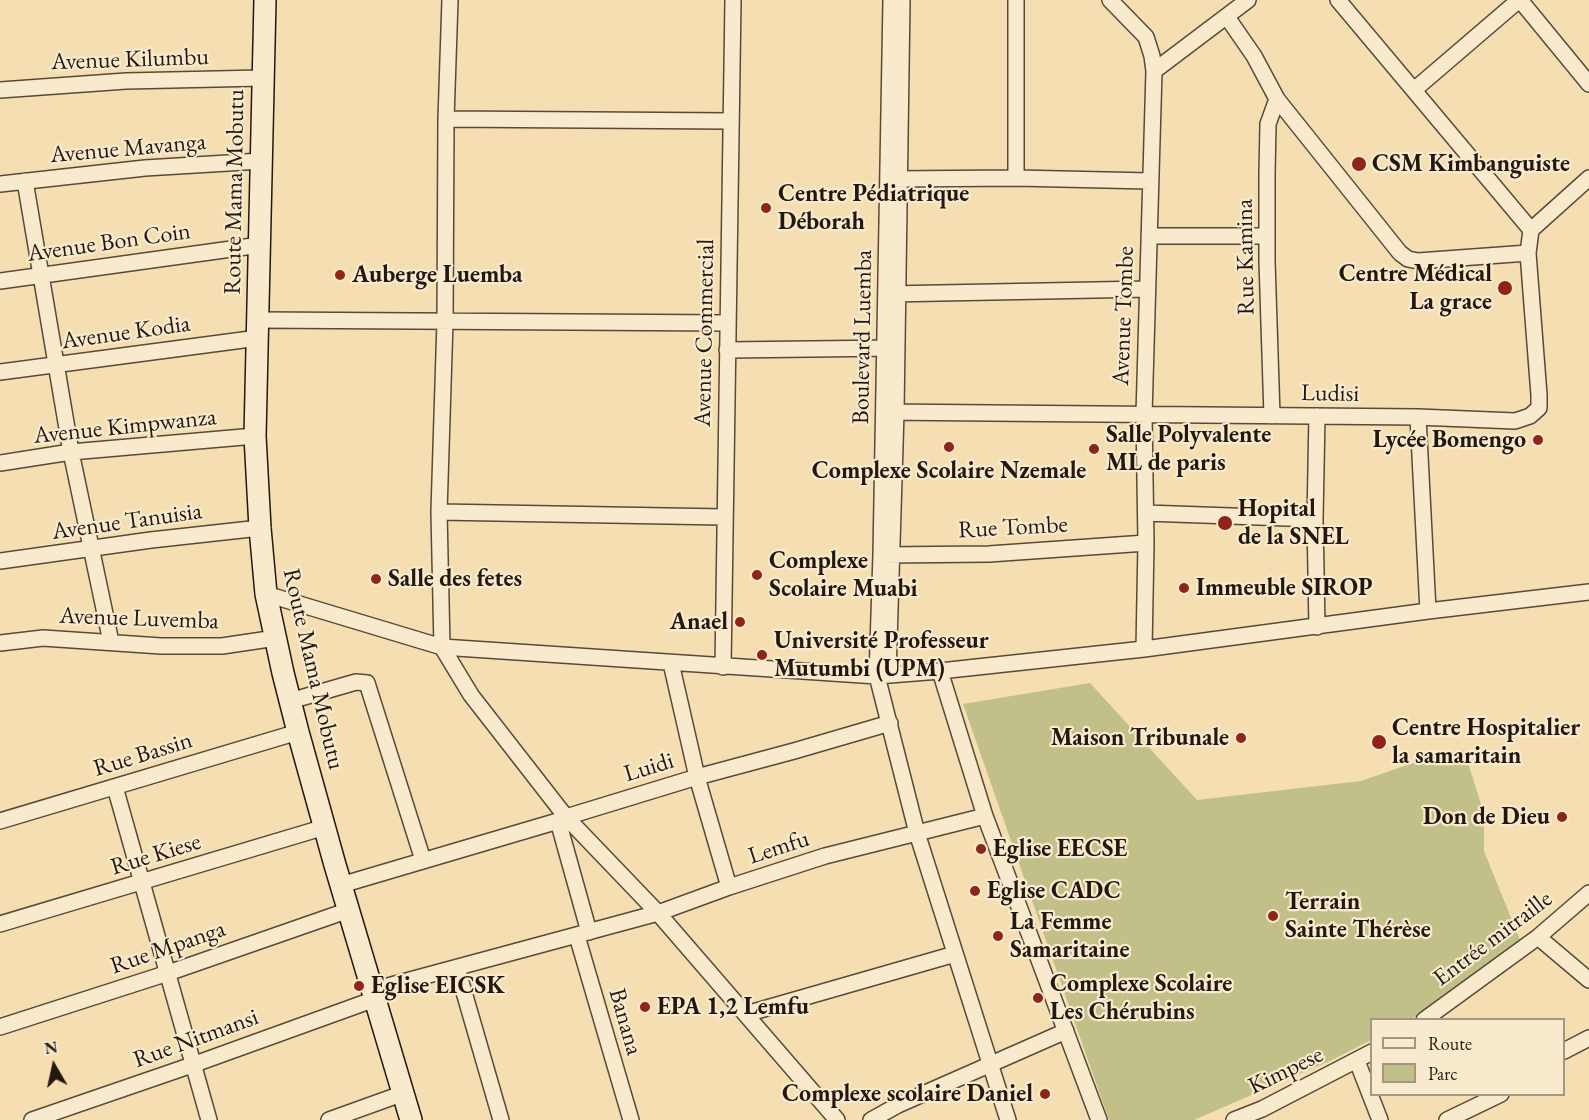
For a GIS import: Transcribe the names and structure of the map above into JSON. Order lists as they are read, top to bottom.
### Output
{
  "streets": {
    "street": [
      "Avenue Kilumbu",
      "Avenue Mavanga",
      "Route Mama Mobutu",
      "Avenue Bon Coin",
      "Rue Kamina",
      "Avenue Tombe",
      "Avenue Kodia",
      "Avenue Commercial",
      "Boulevard Luemba",
      "Ludisi",
      "Avenue Kimpwanza",
      "Avenue Tanuisia",
      "Rue Tombe",
      "Avenue Luvemba",
      "Rue Bassin",
      "Luidi",
      "Lemfu",
      "Rue Kiese",
      "Entrée mitraille",
      "Rue Mpanga",
      "Banana",
      "Rue Nitmansi",
      "Kimpese"
    ]
  },
  "crossings": [
    ["Avenue Kilumbu", "Route Mama Mobutu"],
    ["Avenue Mavanga", "Route Mama Mobutu"],
    ["Route Mama Mobutu", "Avenue Bon Coin"],
    ["Route Mama Mobutu", "Avenue Kodia"],
    ["Route Mama Mobutu", "Avenue Kimpwanza"],
    ["Route Mama Mobutu", "Avenue Tanuisia"],
    ["Route Mama Mobutu", "Avenue Luvemba"],
    ["Route Mama Mobutu", "Rue Bassin"],
    ["Route Mama Mobutu", "Luidi"],
    ["Route Mama Mobutu", "Rue Kiese"],
    ["Route Mama Mobutu", "Rue Mpanga"],
    ["Route Mama Mobutu", "Rue Nitmansi"],
    ["Rue Kamina", "Ludisi"],
    ["Avenue Tombe", "Ludisi"],
    ["Avenue Tombe", "Rue Tombe"],
    ["Avenue Kodia", "Avenue Commercial"],
    ["Boulevard Luemba", "Rue Tombe"],
    ["Boulevard Luemba", "Luidi"],
    ["Boulevard Luemba", "Lemfu"],
    ["Luidi", "Banana"],
    ["Lemfu", "Banana"]
  ],
  "places": [
    "CSM Kimbanguiste",
    "Centre Pédiatrique Déborah",
    "Auberge Luemba",
    "Centre Médical La grace",
    "Lycée Bomengo",
    "Complexe Scolaire Nzemale",
    "Salle Polyvalente ML de paris",
    "Hopital de la SNEL",
    "Complexe Scolaire Muabi",
    "Salle des fetes",
    "Immeuble SIROP",
    "Anael",
    "Université Professeur Mutumbi (UPM)",
    "Maison Tribunale",
    "Centre Hospitalier la samaritain",
    "Don de Dieu",
    "Eglise EECSE",
    "Eglise CADC",
    "Terrain Sainte Thérèse",
    "La Femme Samaritaine",
    "Eglise EICSK",
    "Complexe Scolaire Les Chérubins",
    "EPA 1,2 Lemfu",
    "Complexe scolaire Daniel"
  ],
  "legend": ["Route", "Parc"],
  "north": "top"
}
